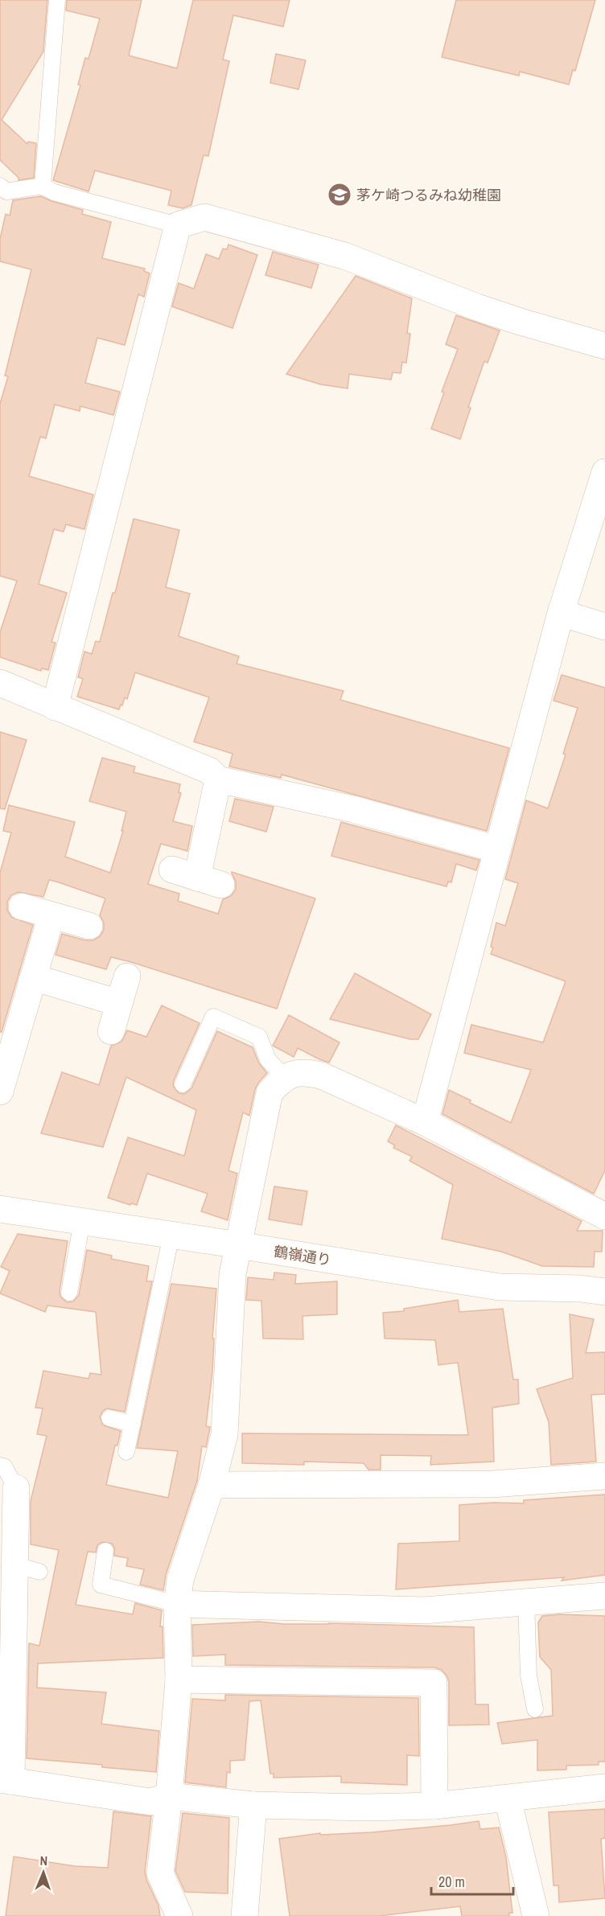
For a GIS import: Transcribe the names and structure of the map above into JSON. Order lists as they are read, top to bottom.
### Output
{
  "streets": {
    "street": ["鶴嶺通り"]
  },
  "places": {
    "school or university": ["茅ケ崎つるみね幼稚園"]
  },
  "scale_bar": "20 m",
  "north": "top"
}
